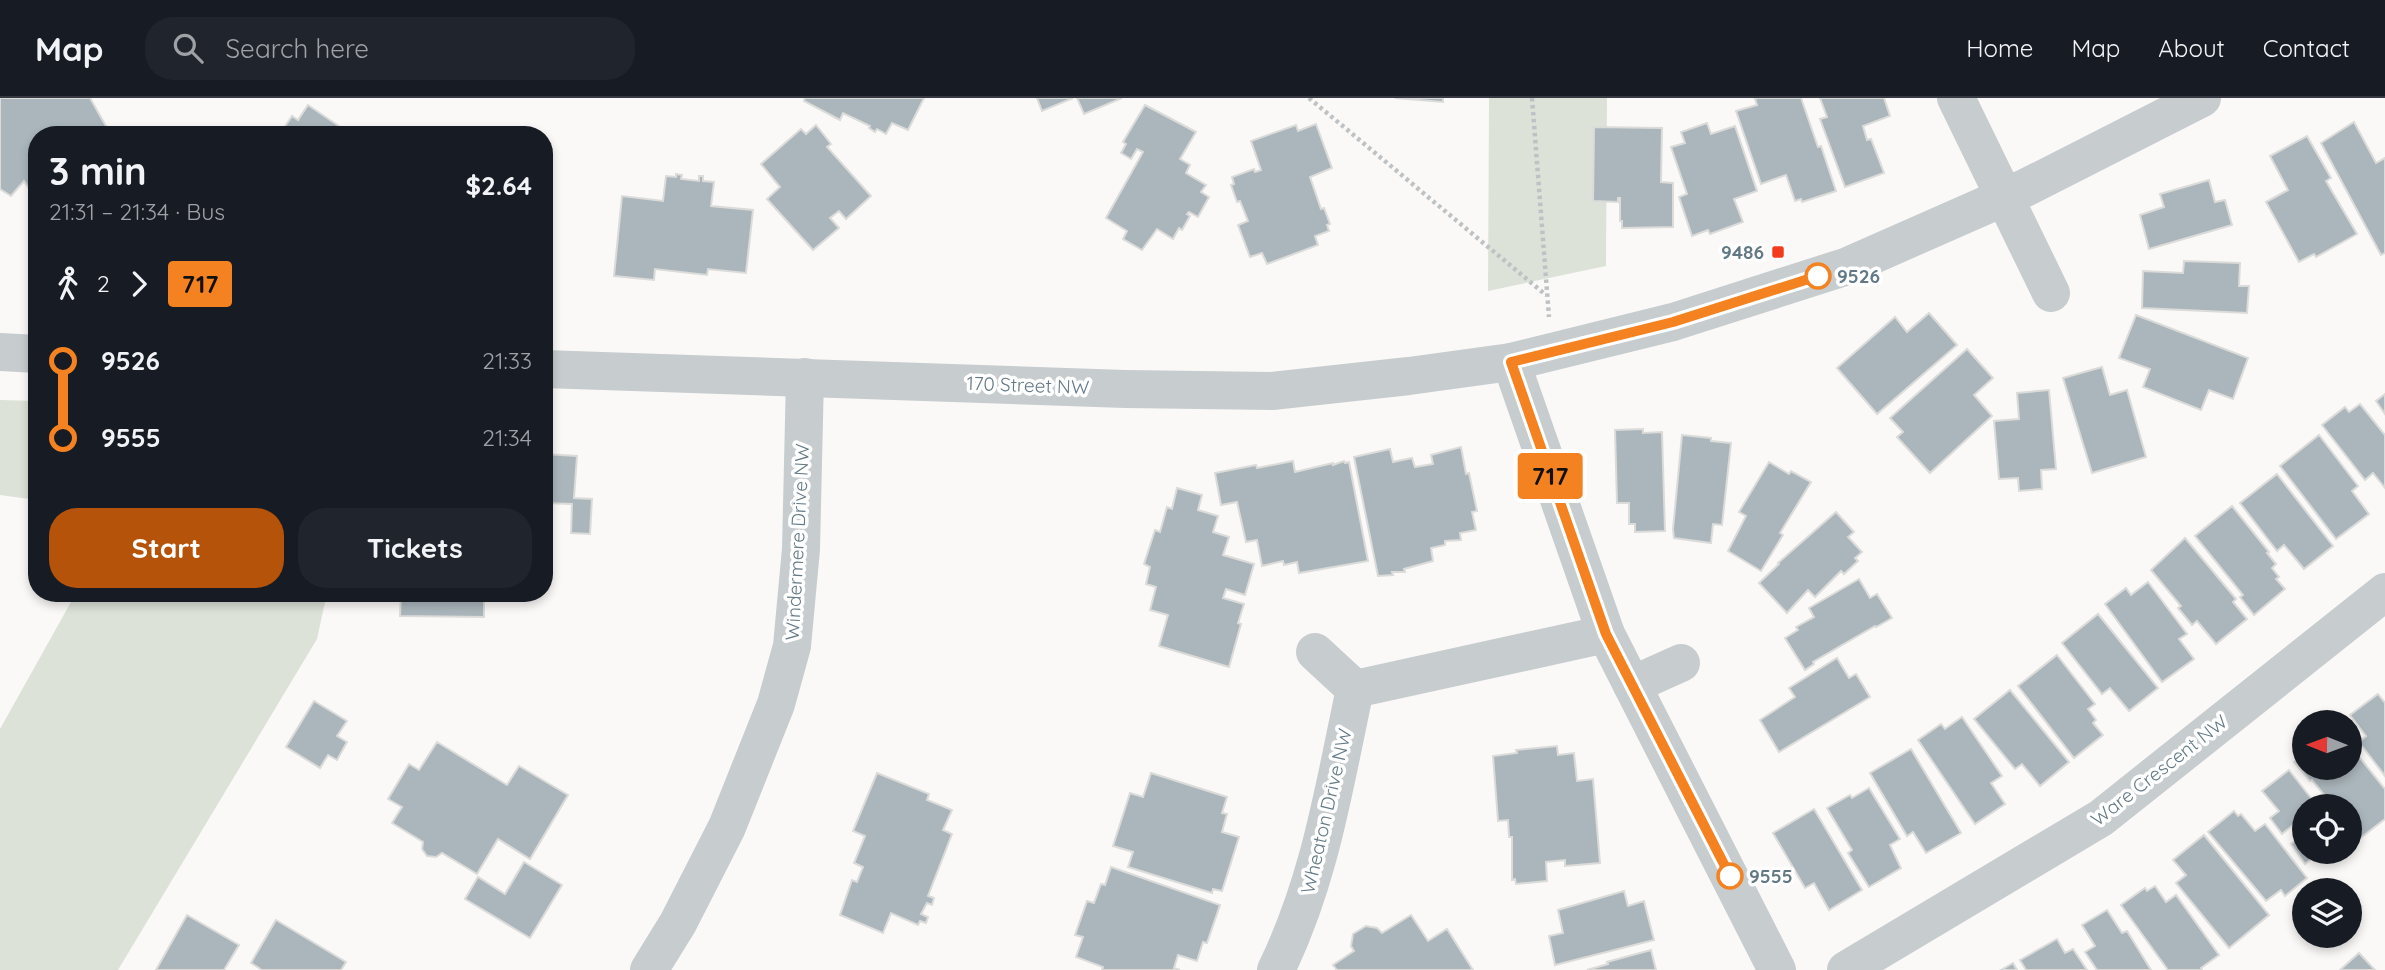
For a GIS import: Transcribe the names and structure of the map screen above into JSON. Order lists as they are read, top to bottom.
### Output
{
  "streets": {
    "street": [
      "170 Street NW",
      "Windermere Drive NW",
      "Ware Crescent NW",
      "Wheaton Drive NW"
    ]
  },
  "crossings": [
    ["170 Street NW", "Windermere Drive NW"]
  ],
  "places": {
    "transit": ["9486"],
    "other": ["9526", "9555"]
  },
  "lines": ["bus line 717"],
  "north": "left",
  "page": {
    "header": "Map",
    "search": "Search here",
    "nav": [
      "Home",
      "Map",
      "About",
      "Contact"
    ],
    "on_map": "717",
    "heading": ["3 min", "21:31 – 21:34 · Bus", "$2.64"],
    "legs": ["2", "717"],
    "list": [
      {
        "name": "9526",
        "value": "21:33"
      },
      {
        "name": "9555",
        "value": "21:34"
      }
    ],
    "buttons": ["Start", "Tickets"]
  }
}
